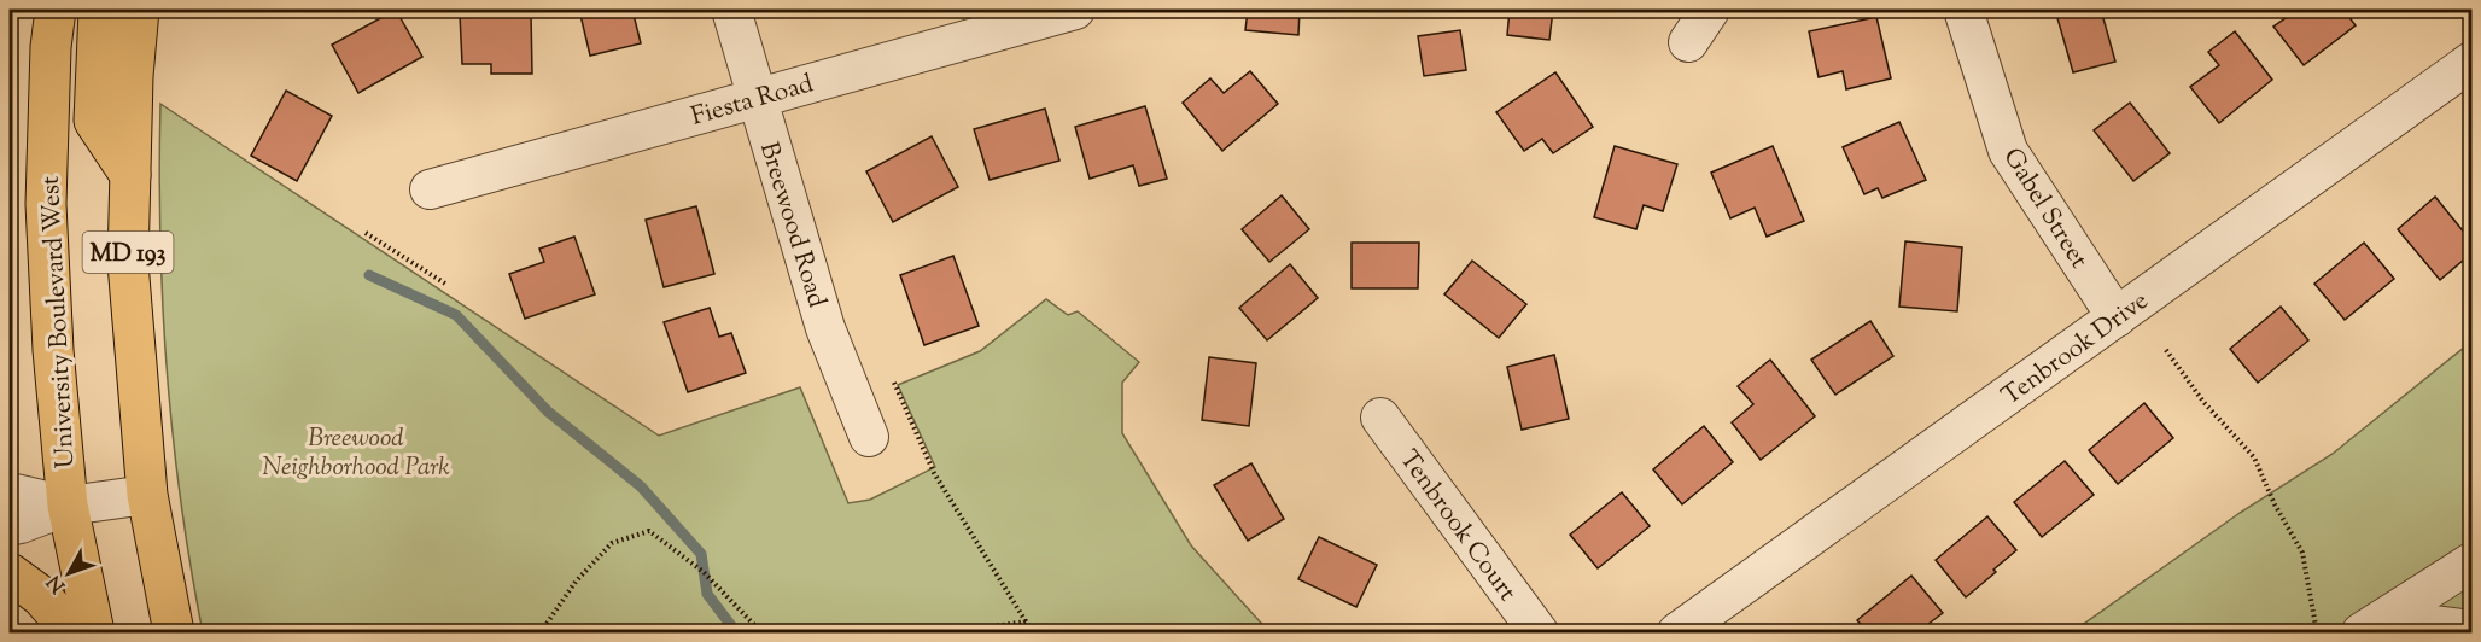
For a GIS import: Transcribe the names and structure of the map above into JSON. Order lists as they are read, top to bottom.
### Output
{
  "streets": {
    "main road": ["MD 193", "University Boulevard West"],
    "street": [
      "Fiesta Road",
      "Gabel Street",
      "Breewood Road",
      "Tenbrook Drive",
      "Tenbrook Court"
    ]
  },
  "crossings": [
    ["Fiesta Road", "Breewood Road"],
    ["Gabel Street", "Tenbrook Drive"]
  ],
  "parks": ["Breewood Neighborhood Park"],
  "north": "bottom left"
}
